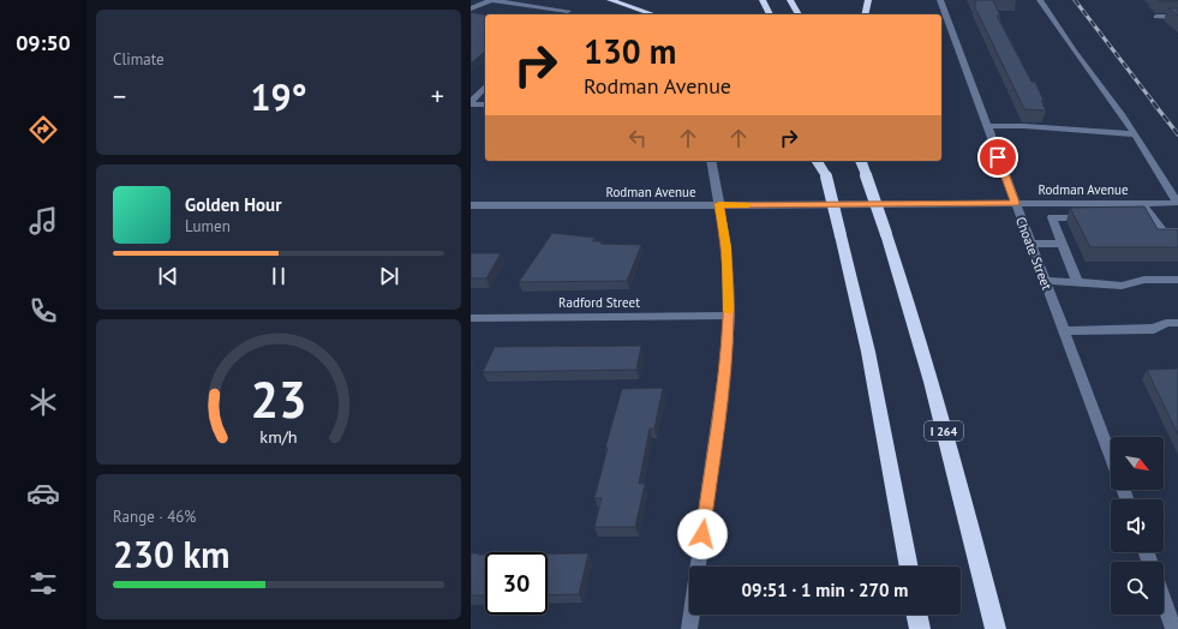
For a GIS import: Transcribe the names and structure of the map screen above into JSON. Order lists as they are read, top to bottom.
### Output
{
  "streets": {
    "highway": ["I 264"],
    "street": ["Rodman Avenue", "Choate Street", "Radford Street"]
  },
  "crossings": [
    ["Rodman Avenue", "Choate Street"]
  ],
  "north": "bottom right",
  "page": {
    "tabs": "09:50",
    "tile": [
      "Climate",
      ["Range · 46%", "230 km"]
    ],
    "turn": ["130 m", "Rodman Avenue"],
    "heat": ["−", "19°", "+"],
    "song": ["Golden Hour", "Lumen"],
    "limit": "30",
    "trip": "09:51 · 1 min · 270 m",
    "gauge": ["23", "km/h"]
  }
}
